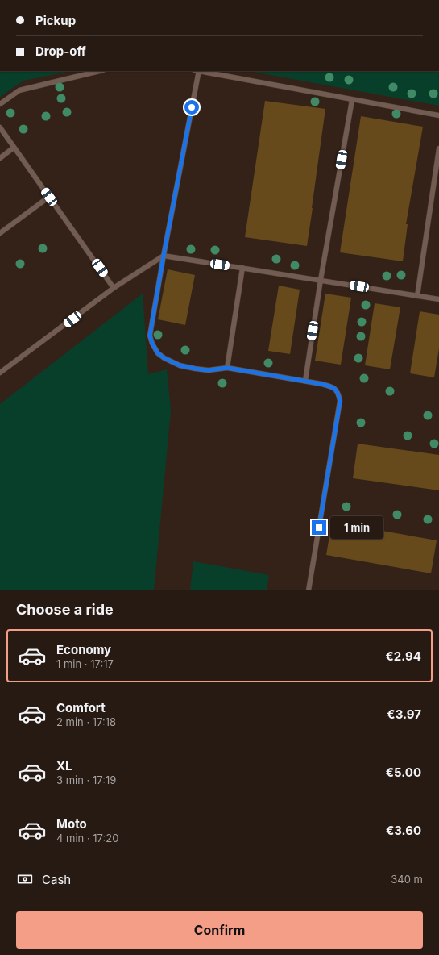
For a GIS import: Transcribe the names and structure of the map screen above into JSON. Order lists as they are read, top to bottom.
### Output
{
  "page": {
    "banner": ["Pickup", "Drop-off"],
    "bubble": "1 min",
    "heading": "Choose a ride",
    "list": [
      {
        "name": "Economy",
        "note": "1 min · 17:17",
        "value": "€2.94"
      },
      {
        "name": "Comfort",
        "note": "2 min · 17:18",
        "value": "€3.97"
      },
      {
        "name": "XL",
        "note": "3 min · 17:19",
        "value": "€5.00"
      },
      {
        "name": "Moto",
        "note": "4 min · 17:20",
        "value": "€3.60"
      }
    ],
    "pay": ["Cash", "340 m"],
    "buttons": "Confirm"
  }
}
